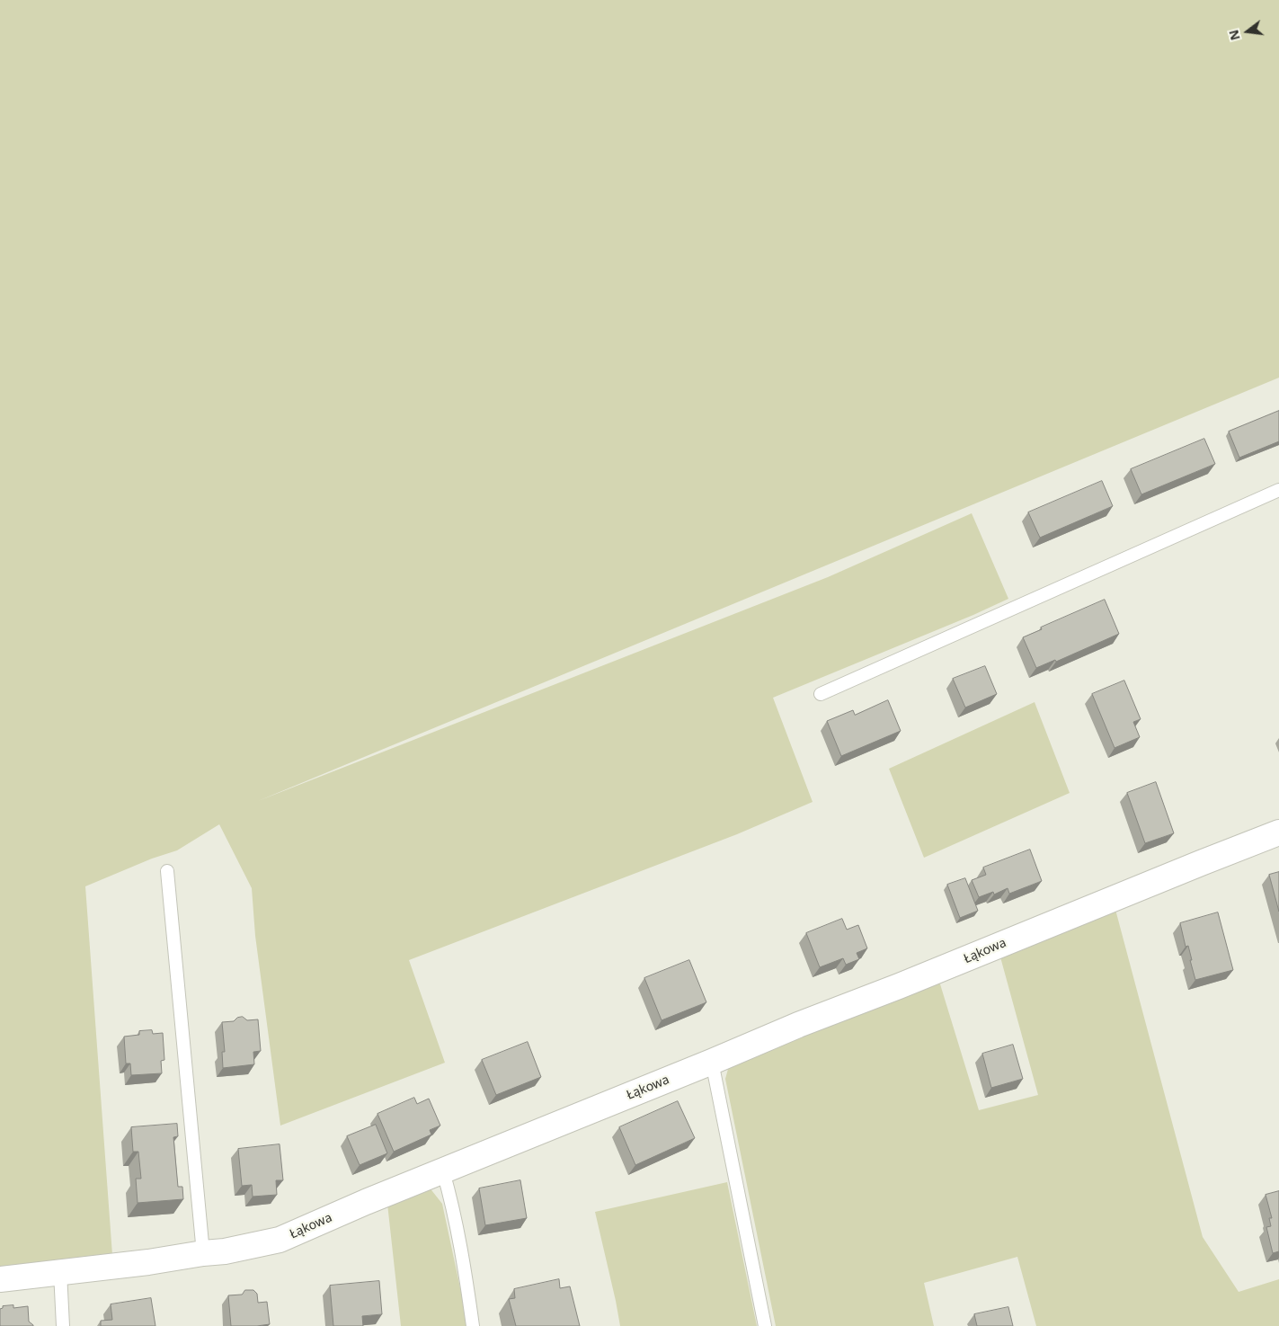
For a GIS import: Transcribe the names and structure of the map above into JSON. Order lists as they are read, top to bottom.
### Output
{
  "streets": {
    "street": ["Łąkowa"]
  },
  "north": "left"
}
